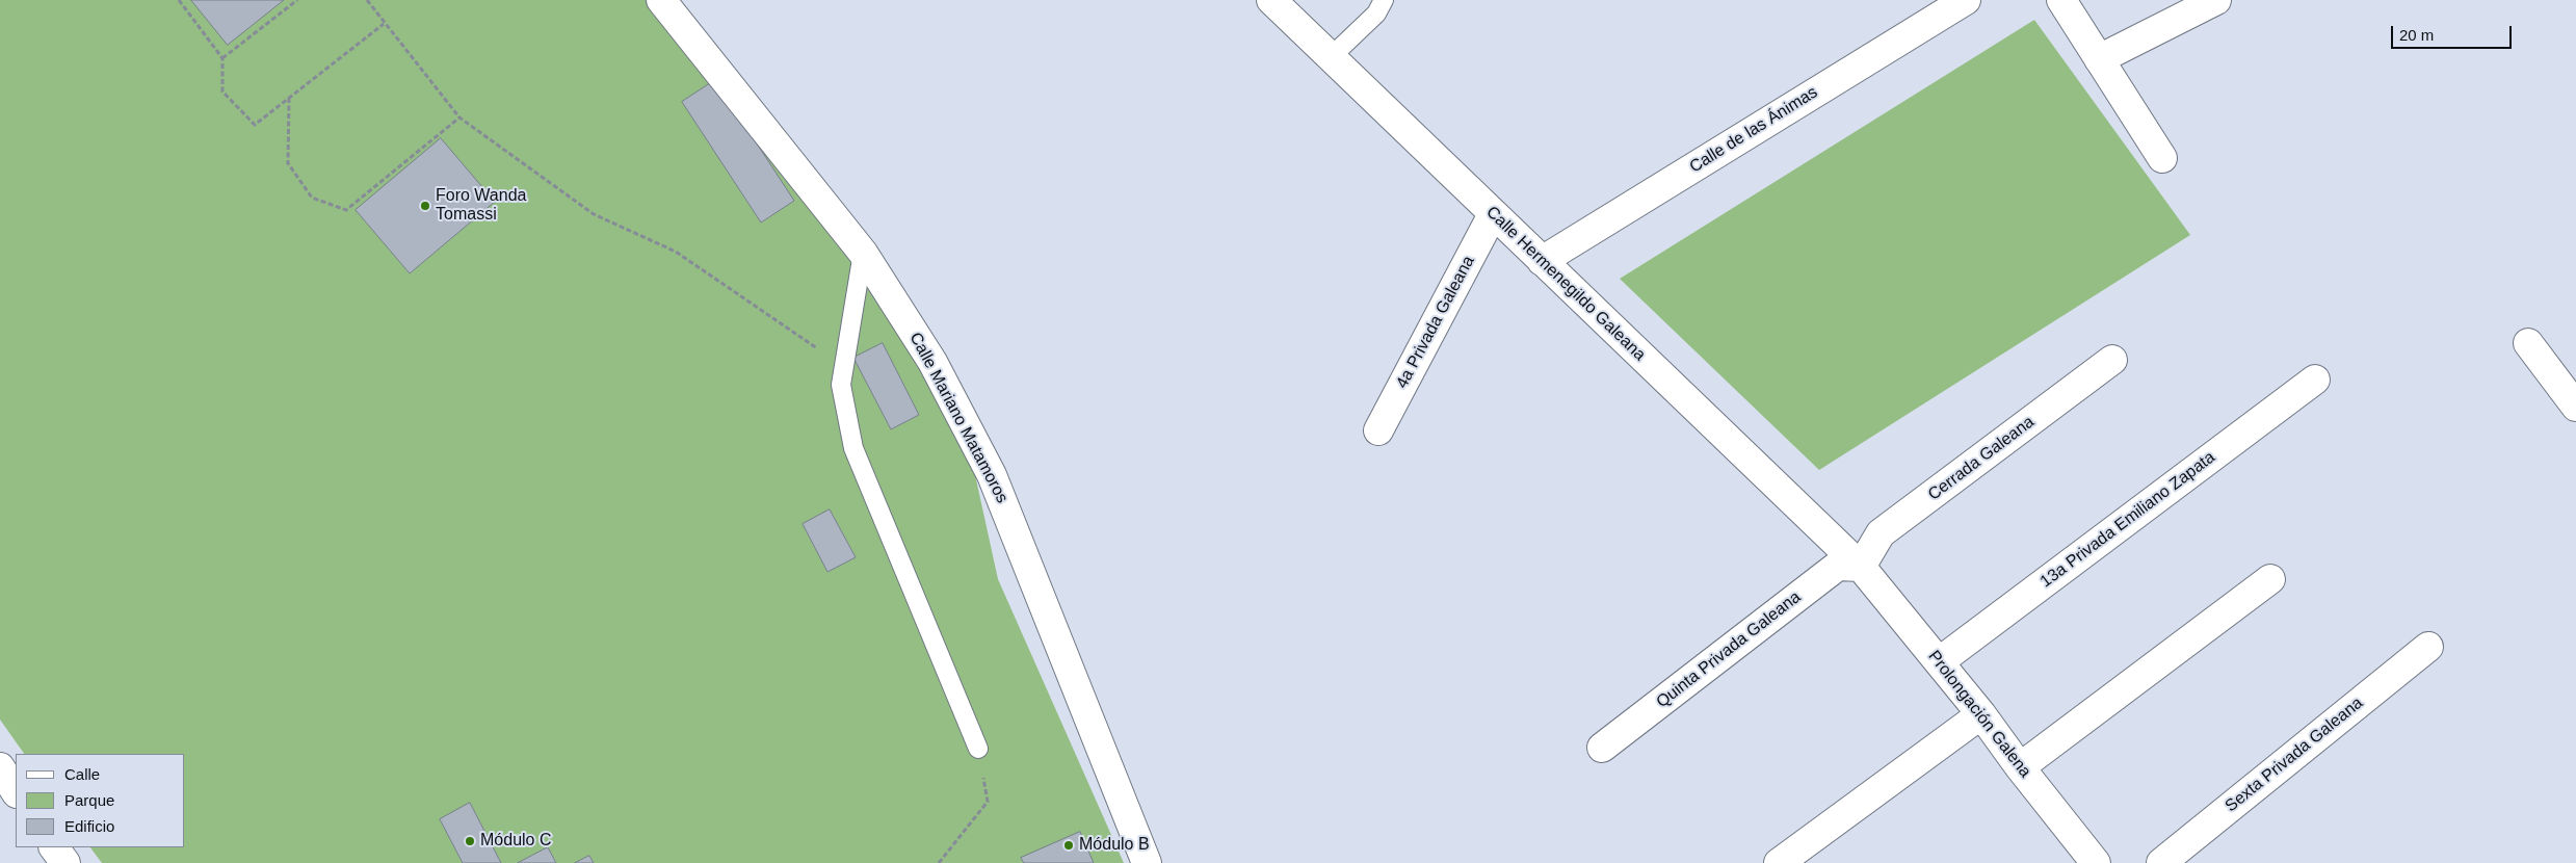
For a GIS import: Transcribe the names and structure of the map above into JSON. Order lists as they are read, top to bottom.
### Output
{
  "streets": {
    "street": [
      "Calle de las Ánimas",
      "Calle Hermenegildo Galeana",
      "4a Privada Galeana",
      "Calle Mariano Matamoros",
      "Cerrada Galeana",
      "13a Privada Emiliano Zapata",
      "Quinta Privada Galeana",
      "Prolongación Galena",
      "Sexta Privada Galeana"
    ]
  },
  "crossings": [
    ["Calle de las Ánimas", "Calle Hermenegildo Galeana"],
    ["Calle Hermenegildo Galeana", "4a Privada Galeana"],
    ["Calle Hermenegildo Galeana", "Cerrada Galeana"],
    ["Calle Hermenegildo Galeana", "Quinta Privada Galeana"],
    ["Calle Hermenegildo Galeana", "Prolongación Galena"],
    ["Cerrada Galeana", "Quinta Privada Galeana"],
    ["Cerrada Galeana", "Prolongación Galena"],
    ["13a Privada Emiliano Zapata", "Prolongación Galena"],
    ["Quinta Privada Galeana", "Prolongación Galena"]
  ],
  "places": ["Foro Wanda Tomassi", "Módulo C", "Módulo B"],
  "legend": ["Calle", "Parque", "Edificio"],
  "scale_bar": "20 m"
}
